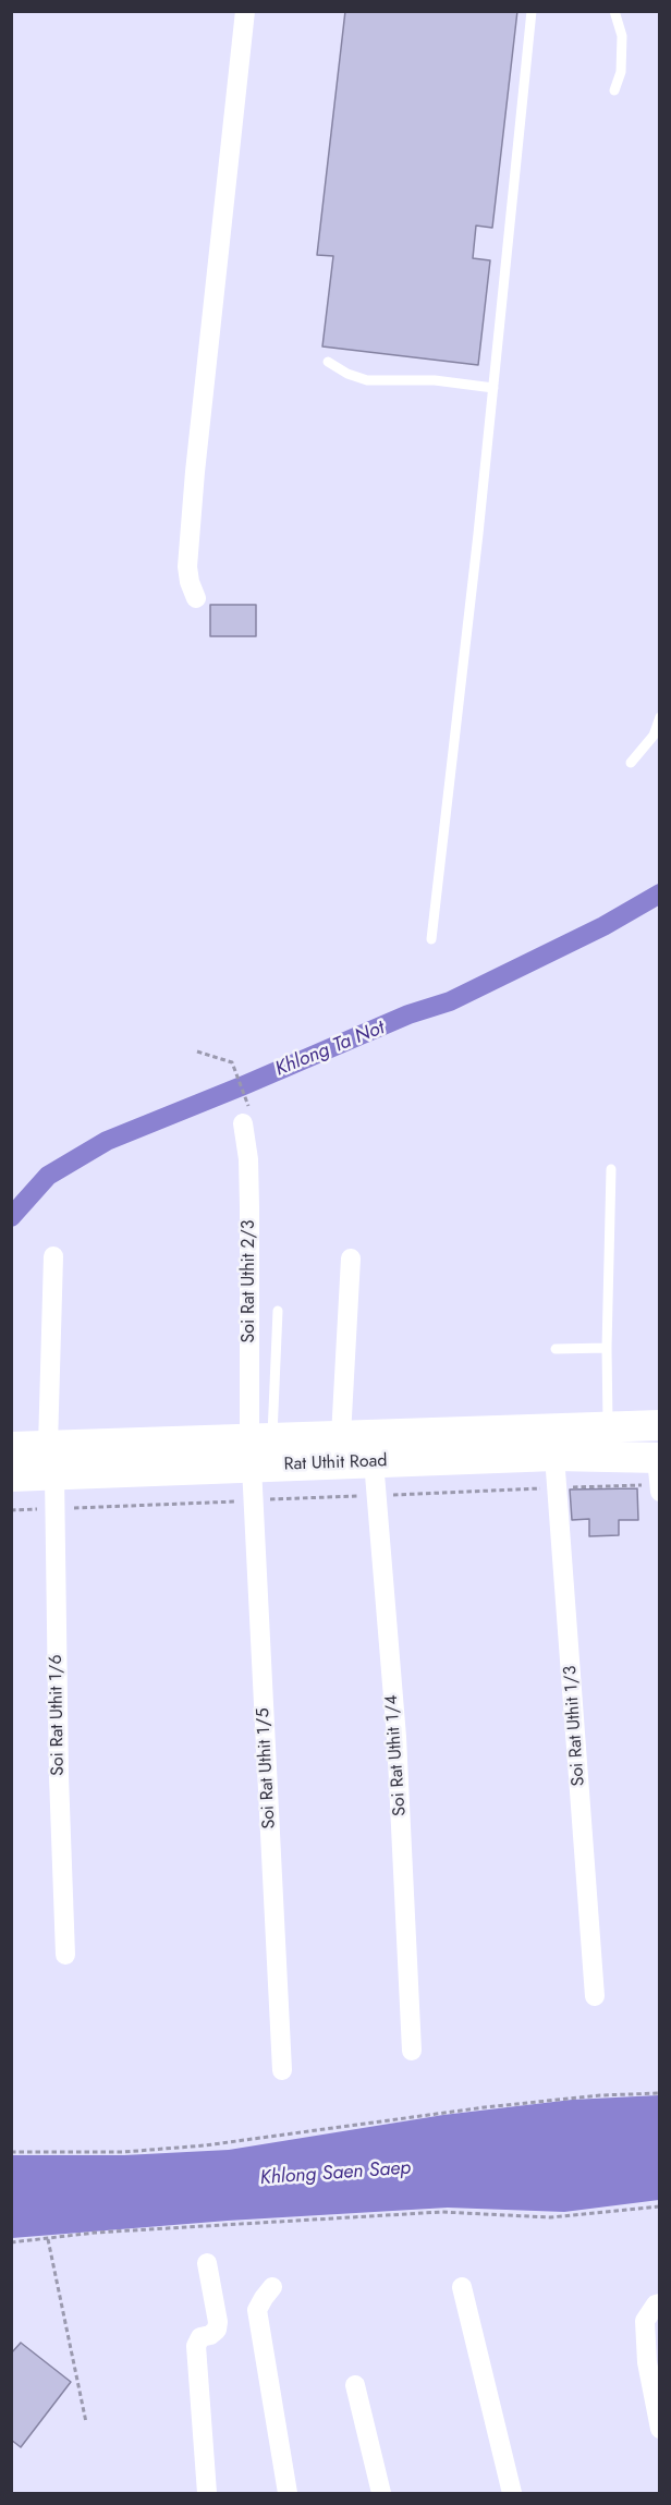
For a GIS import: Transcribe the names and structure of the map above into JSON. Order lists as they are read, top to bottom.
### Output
{
  "streets": {
    "main road": ["Rat Uthit Road"],
    "street": [
      "Soi Rat Uthit 2/3",
      "Soi Rat Uthit 1/6",
      "Soi Rat Uthit 1/3",
      "Soi Rat Uthit 1/4",
      "Soi Rat Uthit 1/5"
    ]
  },
  "crossings": [
    ["Soi Rat Uthit 2/3", "Rat Uthit Road"],
    ["Soi Rat Uthit 2/3", "Soi Rat Uthit 1/5"],
    ["Rat Uthit Road", "Soi Rat Uthit 1/6"],
    ["Rat Uthit Road", "Soi Rat Uthit 1/3"],
    ["Rat Uthit Road", "Soi Rat Uthit 1/4"],
    ["Rat Uthit Road", "Soi Rat Uthit 1/5"]
  ],
  "water": ["Khlong Ta Not", "Khlong Saen Saep"]
}
